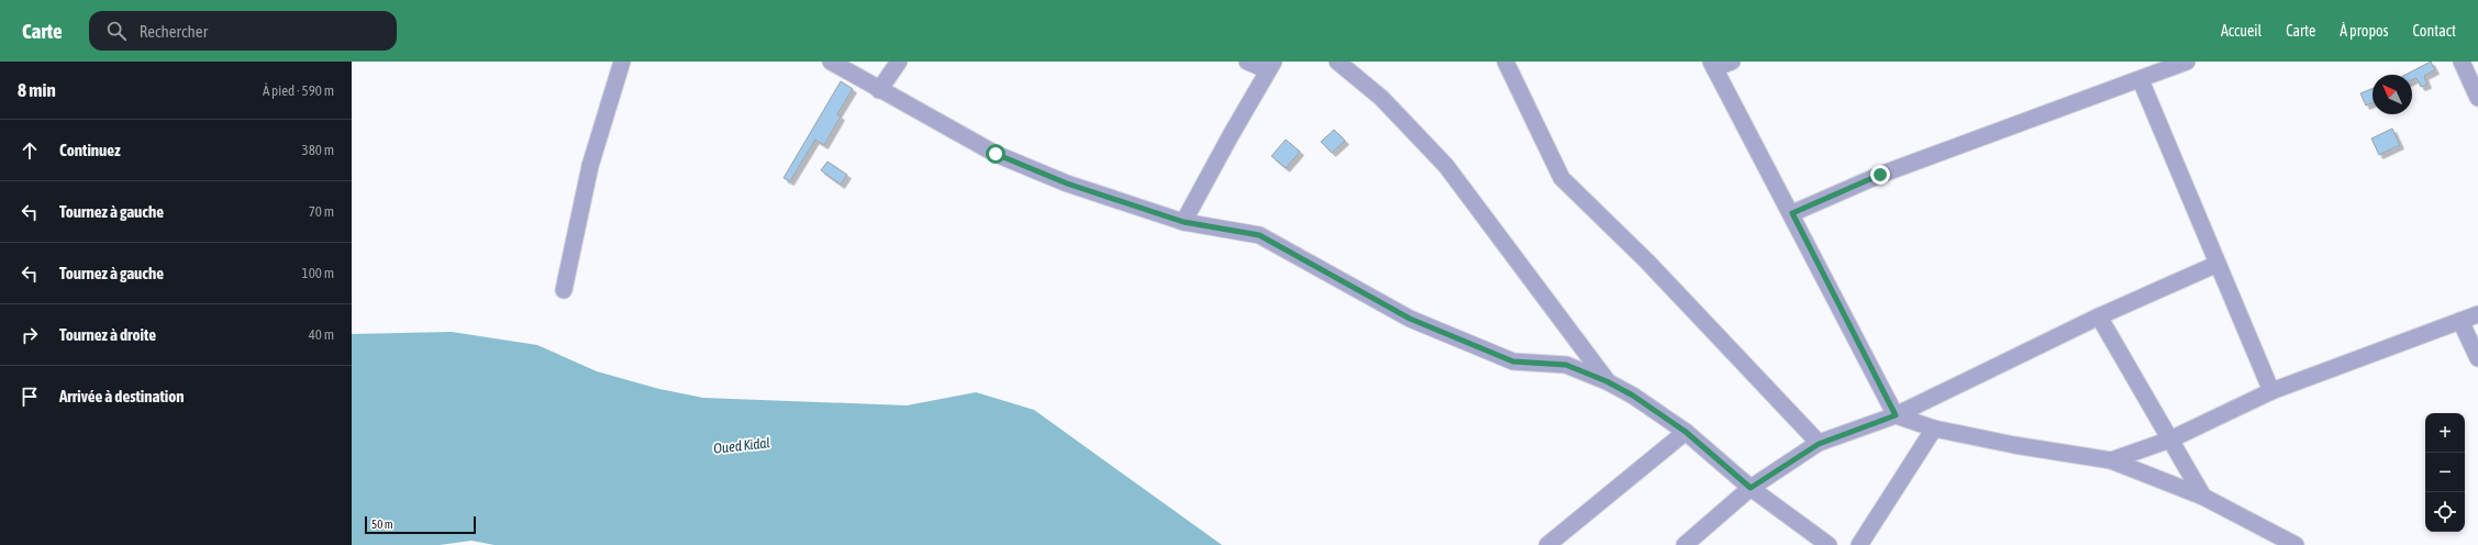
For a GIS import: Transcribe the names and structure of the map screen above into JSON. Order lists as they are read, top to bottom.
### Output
{
  "water": ["Oued Kidal"],
  "scale_bar": "50 m",
  "north": "top left",
  "page": {
    "header": "Carte",
    "search": "Rechercher",
    "nav": [
      "Accueil",
      "Carte",
      "À propos",
      "Contact"
    ],
    "heading": ["8 min", "À pied · 590 m"],
    "list": [
      ["Continuez", "380 m"],
      ["Tournez à gauche", "70 m"],
      ["Tournez à gauche", "100 m"],
      ["Tournez à droite", "40 m"],
      "Arrivée à destination"
    ],
    "map_buttons": ["+", "−"],
    "scale": "50 m"
  }
}
